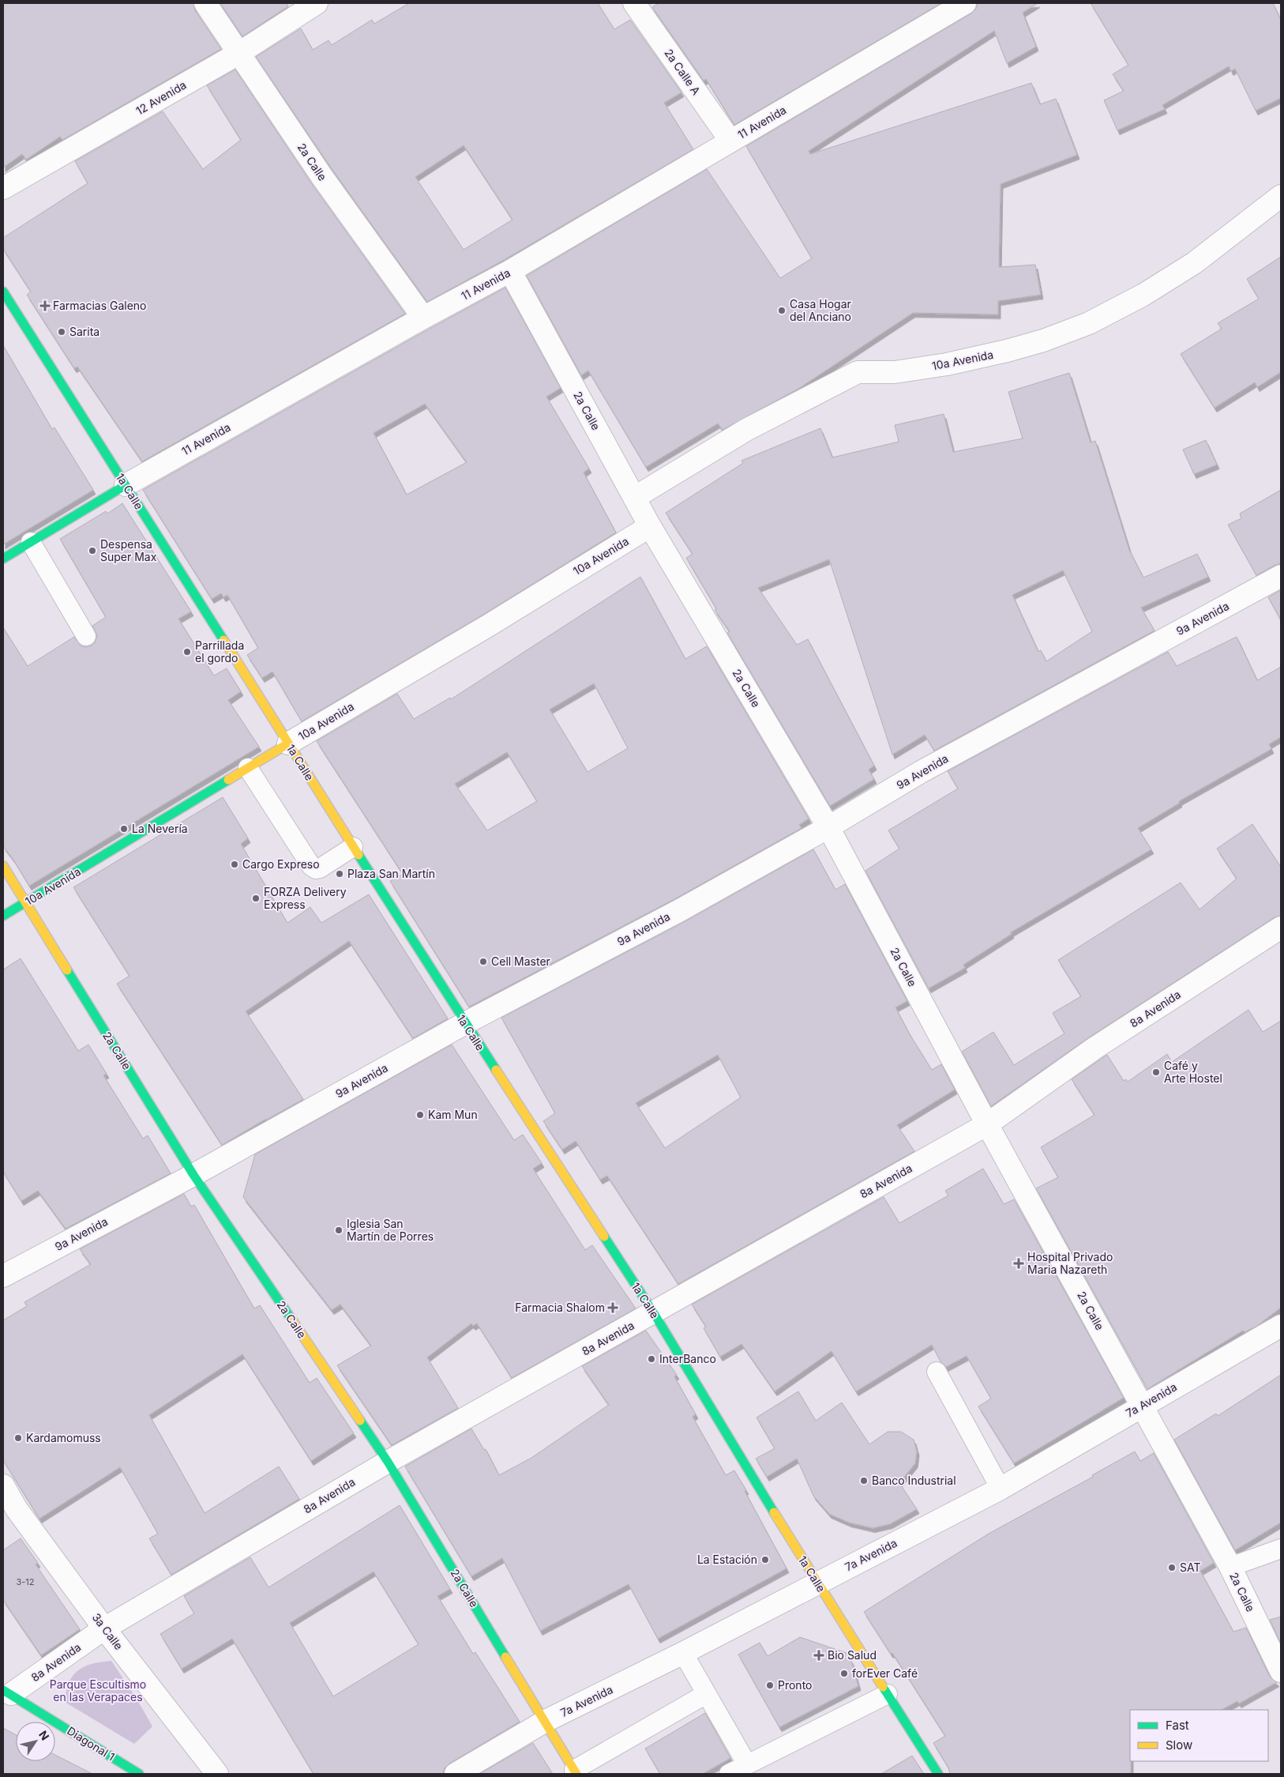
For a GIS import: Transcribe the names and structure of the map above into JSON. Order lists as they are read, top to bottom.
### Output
{
  "streets": {
    "main road": [
      "11 Avenida",
      "2a Calle",
      "10a Avenida",
      "1a Calle",
      "Diagonal 1"
    ],
    "street": [
      "2a Calle A",
      "12 Avenida",
      "9a Avenida",
      "8a Avenida",
      "7a Avenida",
      "3a Calle"
    ]
  },
  "crossings": [
    ["2a Calle A", "11 Avenida"],
    ["12 Avenida", "2a Calle"],
    ["11 Avenida", "2a Calle"],
    ["11 Avenida", "1a Calle"],
    ["2a Calle", "10a Avenida"],
    ["2a Calle", "9a Avenida"],
    ["2a Calle", "8a Avenida"],
    ["2a Calle", "7a Avenida"],
    ["10a Avenida", "1a Calle"],
    ["1a Calle", "9a Avenida"],
    ["1a Calle", "8a Avenida"],
    ["1a Calle", "7a Avenida"],
    ["8a Avenida", "3a Calle"],
    ["8a Avenida", "Diagonal 1"]
  ],
  "parks": ["Parque Escultismo en las Verapaces"],
  "places": {
    "health": [
      "Farmacias Galeno",
      "Hospital Privado Maria Nazareth",
      "Farmacia Shalom",
      "Bio Salud"
    ],
    "other": [
      "Casa Hogar del Anciano",
      "Sarita",
      "Despensa Super Max",
      "Parrillada el gordo",
      "La Nevería",
      "Cargo Expreso",
      "Plaza San Martín",
      "FORZA Delivery Express",
      "Cell Master",
      "Café y Arte Hostel",
      "Kam Mun",
      "Iglesia San Martín de Porres",
      "InterBanco",
      "Kardamomuss",
      "Banco Industrial",
      "La Estación",
      "SAT",
      "forEver Café",
      "Pronto"
    ]
  },
  "house_numbers": ["3-12"],
  "legend": ["Fast", "Slow"],
  "north": "top right"
}
